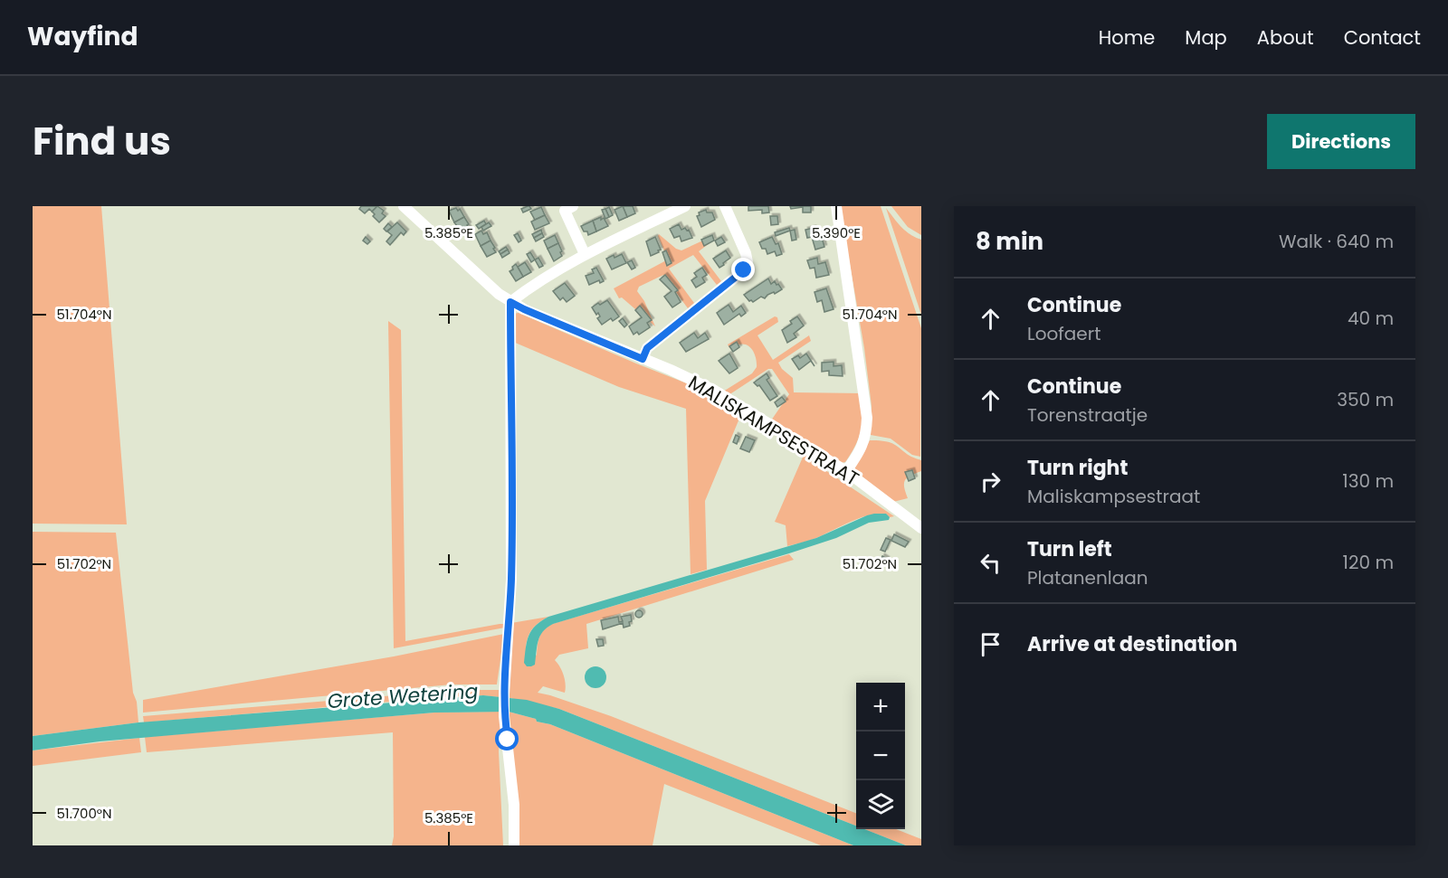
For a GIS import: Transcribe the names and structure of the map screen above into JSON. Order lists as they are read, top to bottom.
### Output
{
  "streets": {
    "street": ["MALISKAMPSESTRAAT"]
  },
  "water": ["Grote Wetering"],
  "page": {
    "header": "Wayfind",
    "nav": [
      "Home",
      "Map",
      "About",
      "Contact"
    ],
    "title": "Find us",
    "buttons": "Directions",
    "heading": ["8 min", "Walk · 640 m"],
    "list": [
      ["Continue", "Loofaert", "40 m"],
      ["Continue", "Torenstraatje", "350 m"],
      ["Turn right", "Maliskampsestraat", "130 m"],
      ["Turn left", "Platanenlaan", "120 m"],
      "Arrive at destination"
    ],
    "map_buttons": ["+", "−"]
  },
  "coordinates": [
    "5.385°E",
    "5.390°E",
    "51.704°N",
    "51.702°N",
    "51.700°N"
  ]
}
